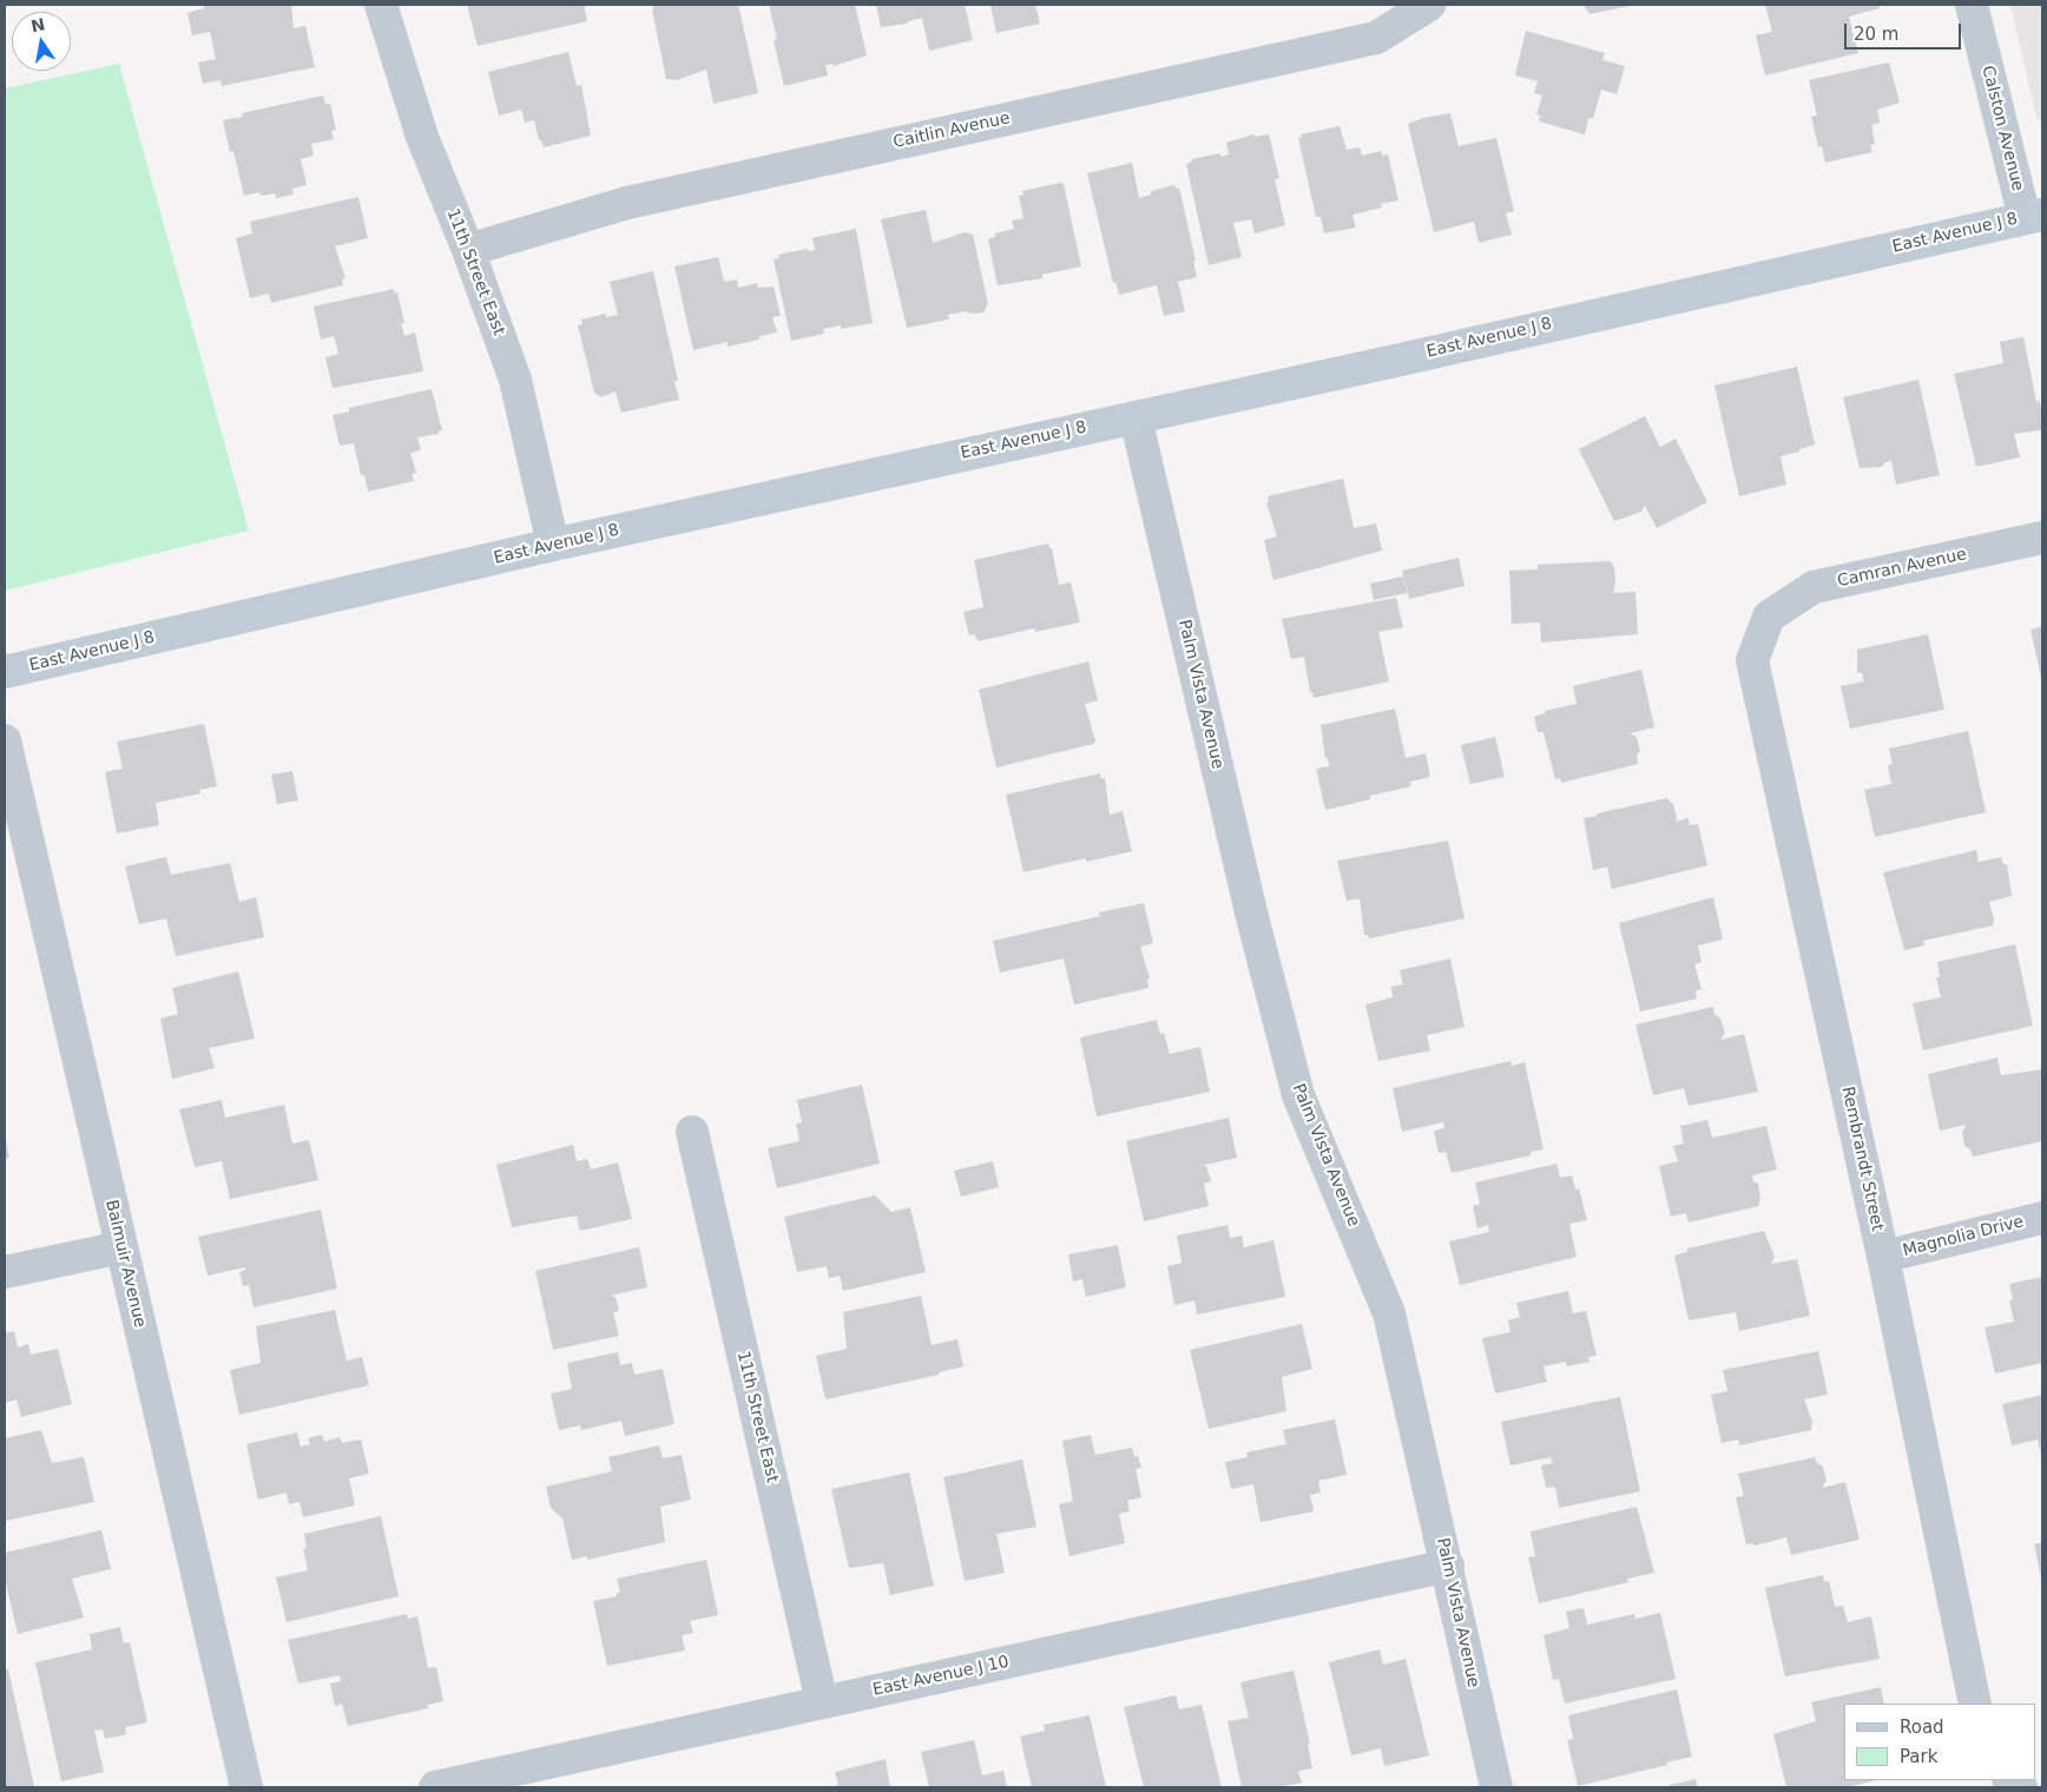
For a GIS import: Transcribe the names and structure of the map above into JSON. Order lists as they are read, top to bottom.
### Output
{
  "streets": {
    "street": [
      "Calston Avenue",
      "Caitlin Avenue",
      "East Avenue J 8",
      "11th Street East",
      "Camran Avenue",
      "Palm Vista Avenue",
      "Rembrandt Street",
      "Magnolia Drive",
      "Balmuir Avenue",
      "East Avenue J 10"
    ]
  },
  "crossings": [
    ["Calston Avenue", "East Avenue J 8"],
    ["Caitlin Avenue", "11th Street East"],
    ["East Avenue J 8", "11th Street East"],
    ["East Avenue J 8", "Palm Vista Avenue"],
    ["11th Street East", "East Avenue J 10"],
    ["Camran Avenue", "Rembrandt Street"],
    ["Palm Vista Avenue", "East Avenue J 10"],
    ["Rembrandt Street", "Magnolia Drive"]
  ],
  "legend": ["Road", "Park"],
  "scale_bar": "20 m",
  "north": "top"
}
